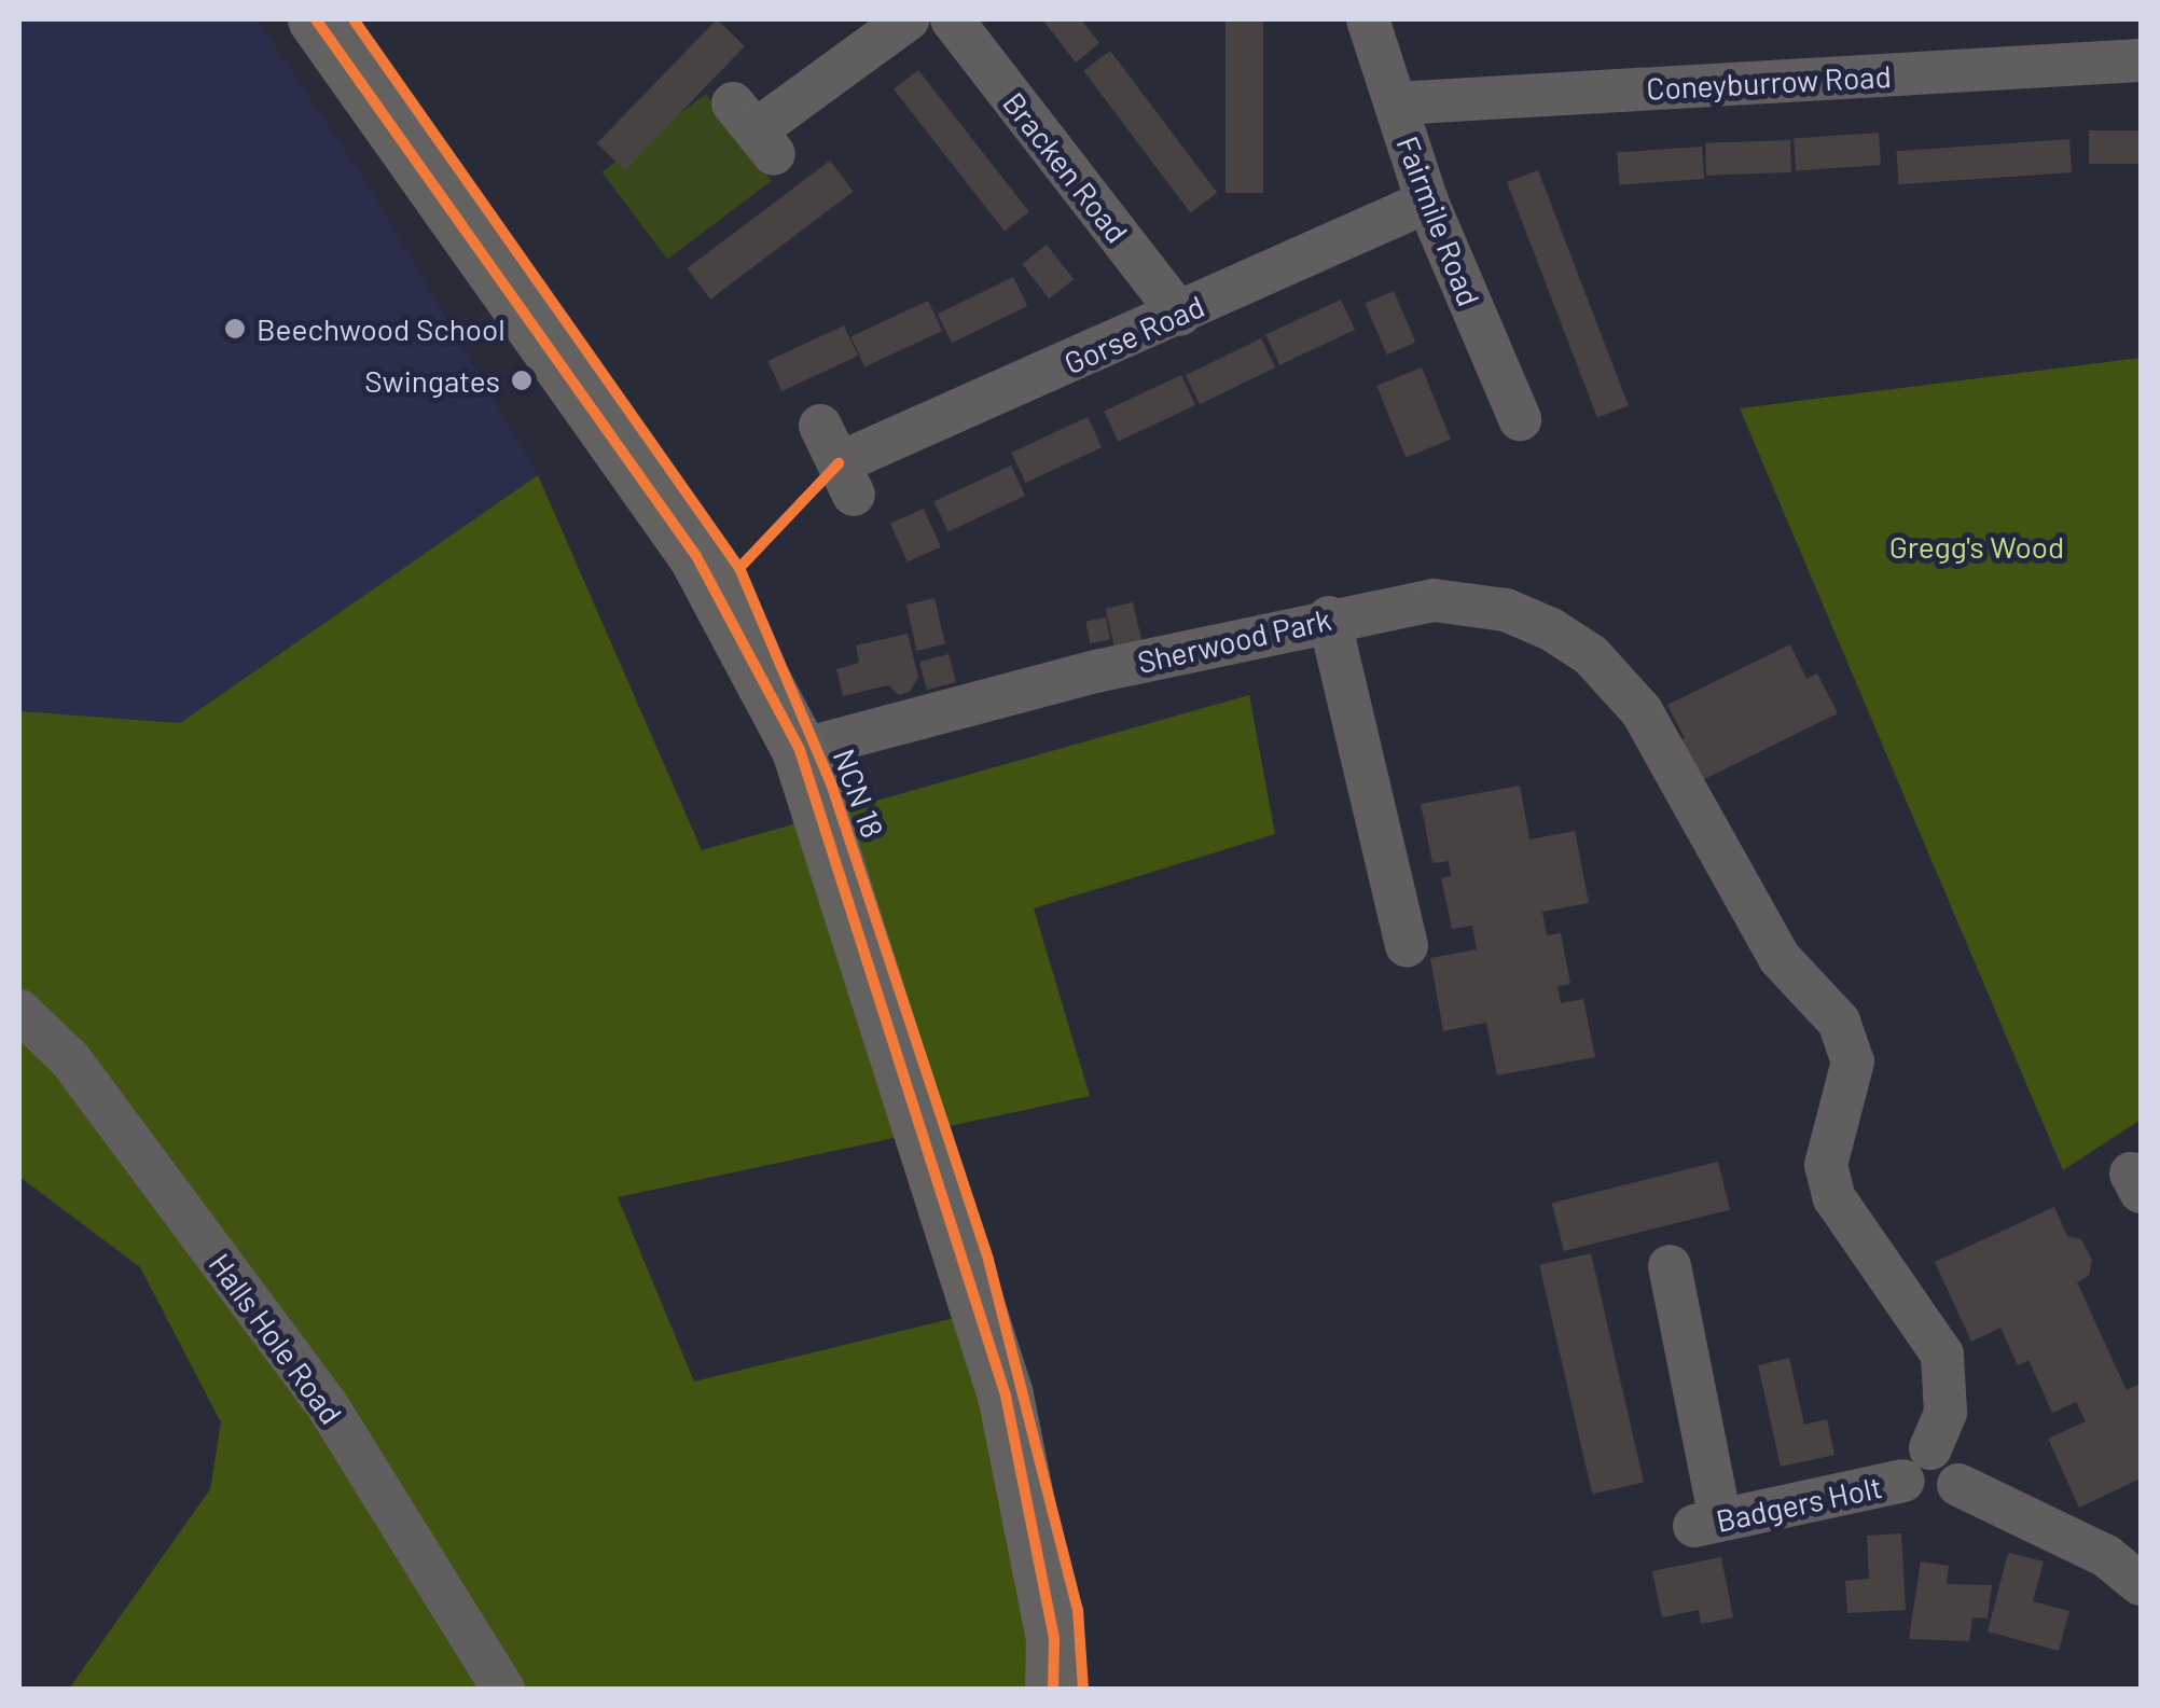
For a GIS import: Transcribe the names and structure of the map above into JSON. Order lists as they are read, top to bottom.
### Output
{
  "streets": {
    "street": [
      "Coneyburrow Road",
      "Bracken Road",
      "Fairmile Road",
      "Gorse Road",
      "Sherwood Park",
      "Halls Hole Road",
      "Badgers Holt"
    ],
    "cycle path": ["NCN 18"]
  },
  "crossings": [
    ["Coneyburrow Road", "Fairmile Road"],
    ["Bracken Road", "Gorse Road"],
    ["Fairmile Road", "Gorse Road"],
    ["Sherwood Park", "Badgers Holt"]
  ],
  "parks": ["Gregg's Wood"],
  "places": ["Beechwood School", "Swingates"]
}
